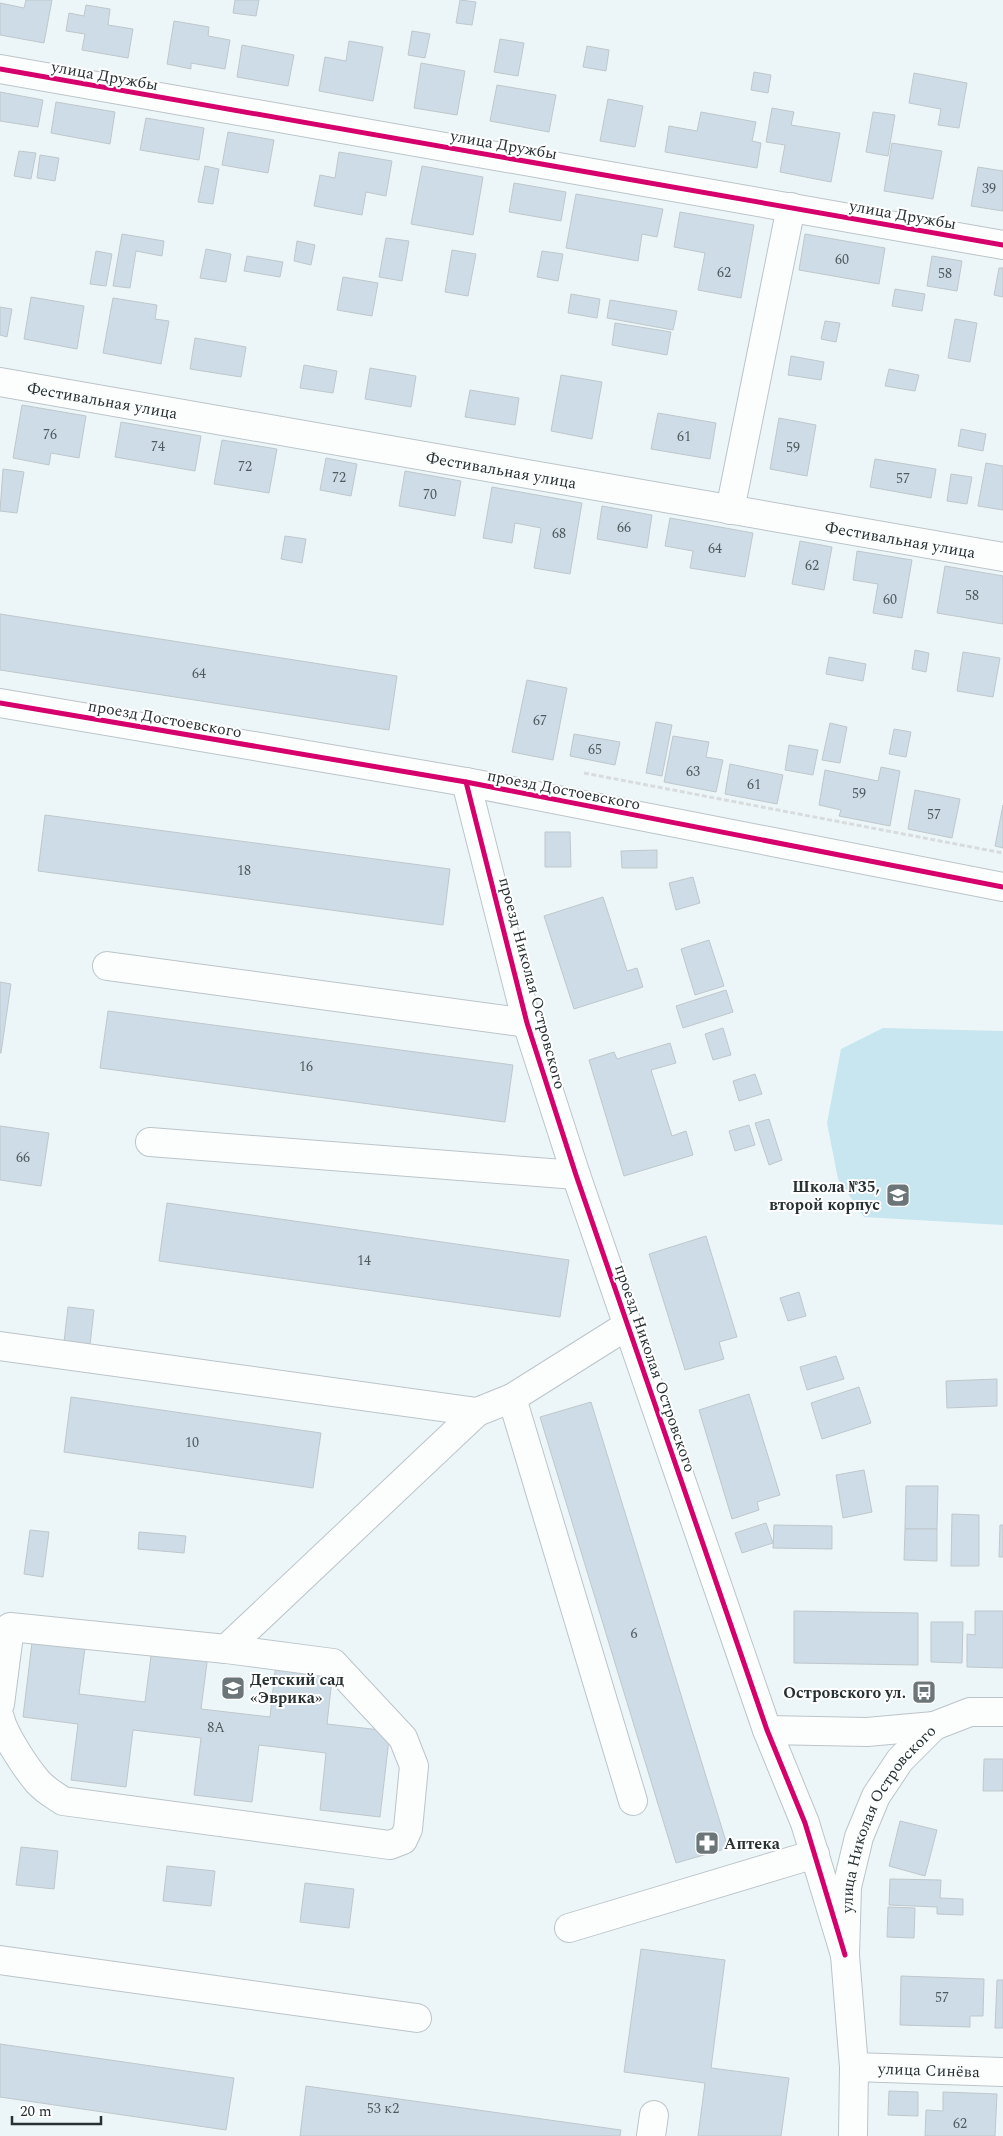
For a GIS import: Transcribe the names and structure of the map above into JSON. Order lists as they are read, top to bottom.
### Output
{
  "streets": {
    "street": [
      "улица Дружбы",
      "Фестивальная улица",
      "проезд Достоевского",
      "проезд Николая Островского",
      "улица Николая Островского",
      "улица Синёва"
    ]
  },
  "crossings": [
    ["проезд Достоевского", "проезд Николая Островского"],
    ["проезд Николая Островского", "улица Николая Островского"],
    ["улица Николая Островского", "улица Синёва"]
  ],
  "places": {
    "school or university": ["Школа №35, второй корпус", "Детский сад «Эврика»"],
    "bus stop": ["Островского ул."],
    "pharmacy": ["Аптека"]
  },
  "house_numbers": [
    "39",
    "60",
    "62",
    "58",
    "76",
    "61",
    "74",
    "59",
    "72",
    "72",
    "57",
    "70",
    "66",
    "68",
    "64",
    "62",
    "58",
    "60",
    "64",
    "67",
    "65",
    "63",
    "61",
    "59",
    "57",
    "18",
    "16",
    "66",
    "14",
    "10",
    "6",
    "8А",
    "57",
    "53 к2",
    "62"
  ],
  "scale_bar": "20 m"
}
